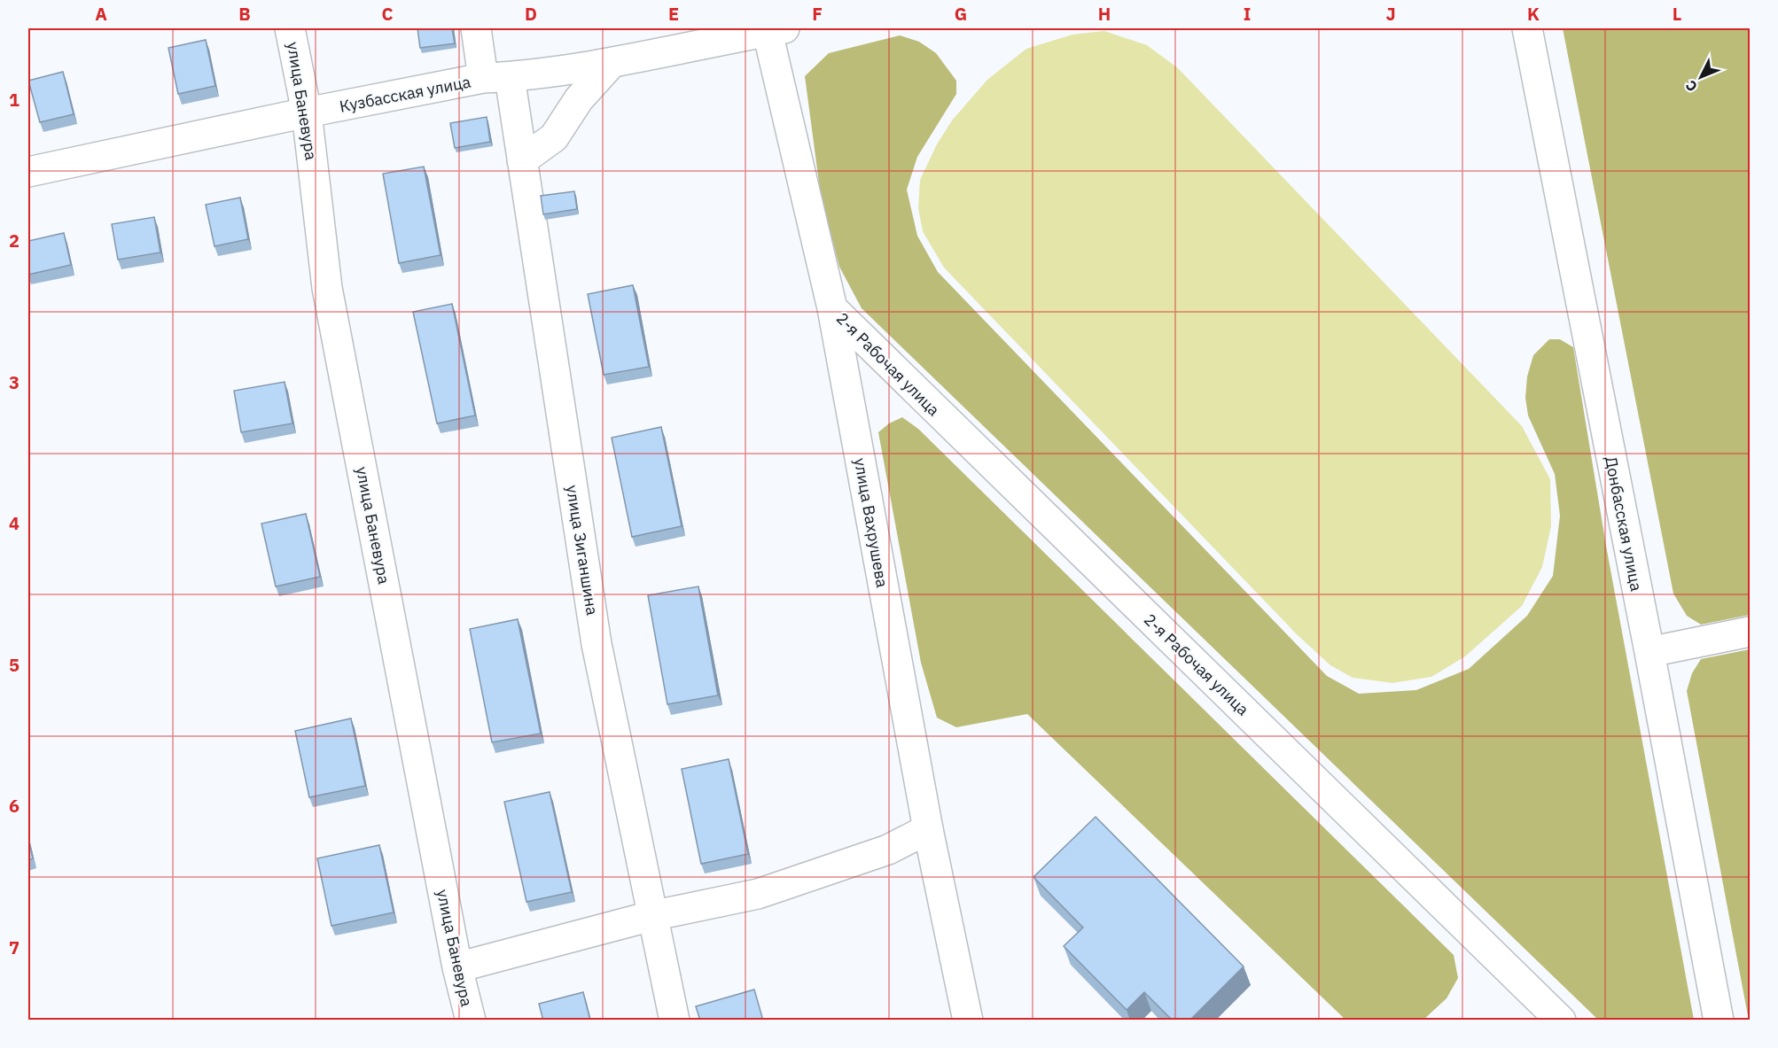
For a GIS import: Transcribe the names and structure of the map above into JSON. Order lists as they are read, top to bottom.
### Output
{
  "streets": {
    "main road": [
      "Кузбасская улица",
      "улица Баневура",
      "2-я Рабочая улица",
      "улица Вахрушева",
      "Донбасская улица",
      "улица Зиганшина"
    ]
  },
  "crossings": [
    ["Кузбасская улица", "улица Баневура"],
    ["Кузбасская улица", "улица Вахрушева"],
    ["Кузбасская улица", "улица Зиганшина"],
    ["2-я Рабочая улица", "улица Вахрушева"]
  ],
  "north": "bottom left",
  "grid": {
    "columns": [
      "A",
      "B",
      "C",
      "D",
      "E",
      "F",
      "G",
      "H",
      "I",
      "J",
      "K",
      "L"
    ],
    "rows": [
      "1",
      "2",
      "3",
      "4",
      "5",
      "6",
      "7"
    ]
  }
}
